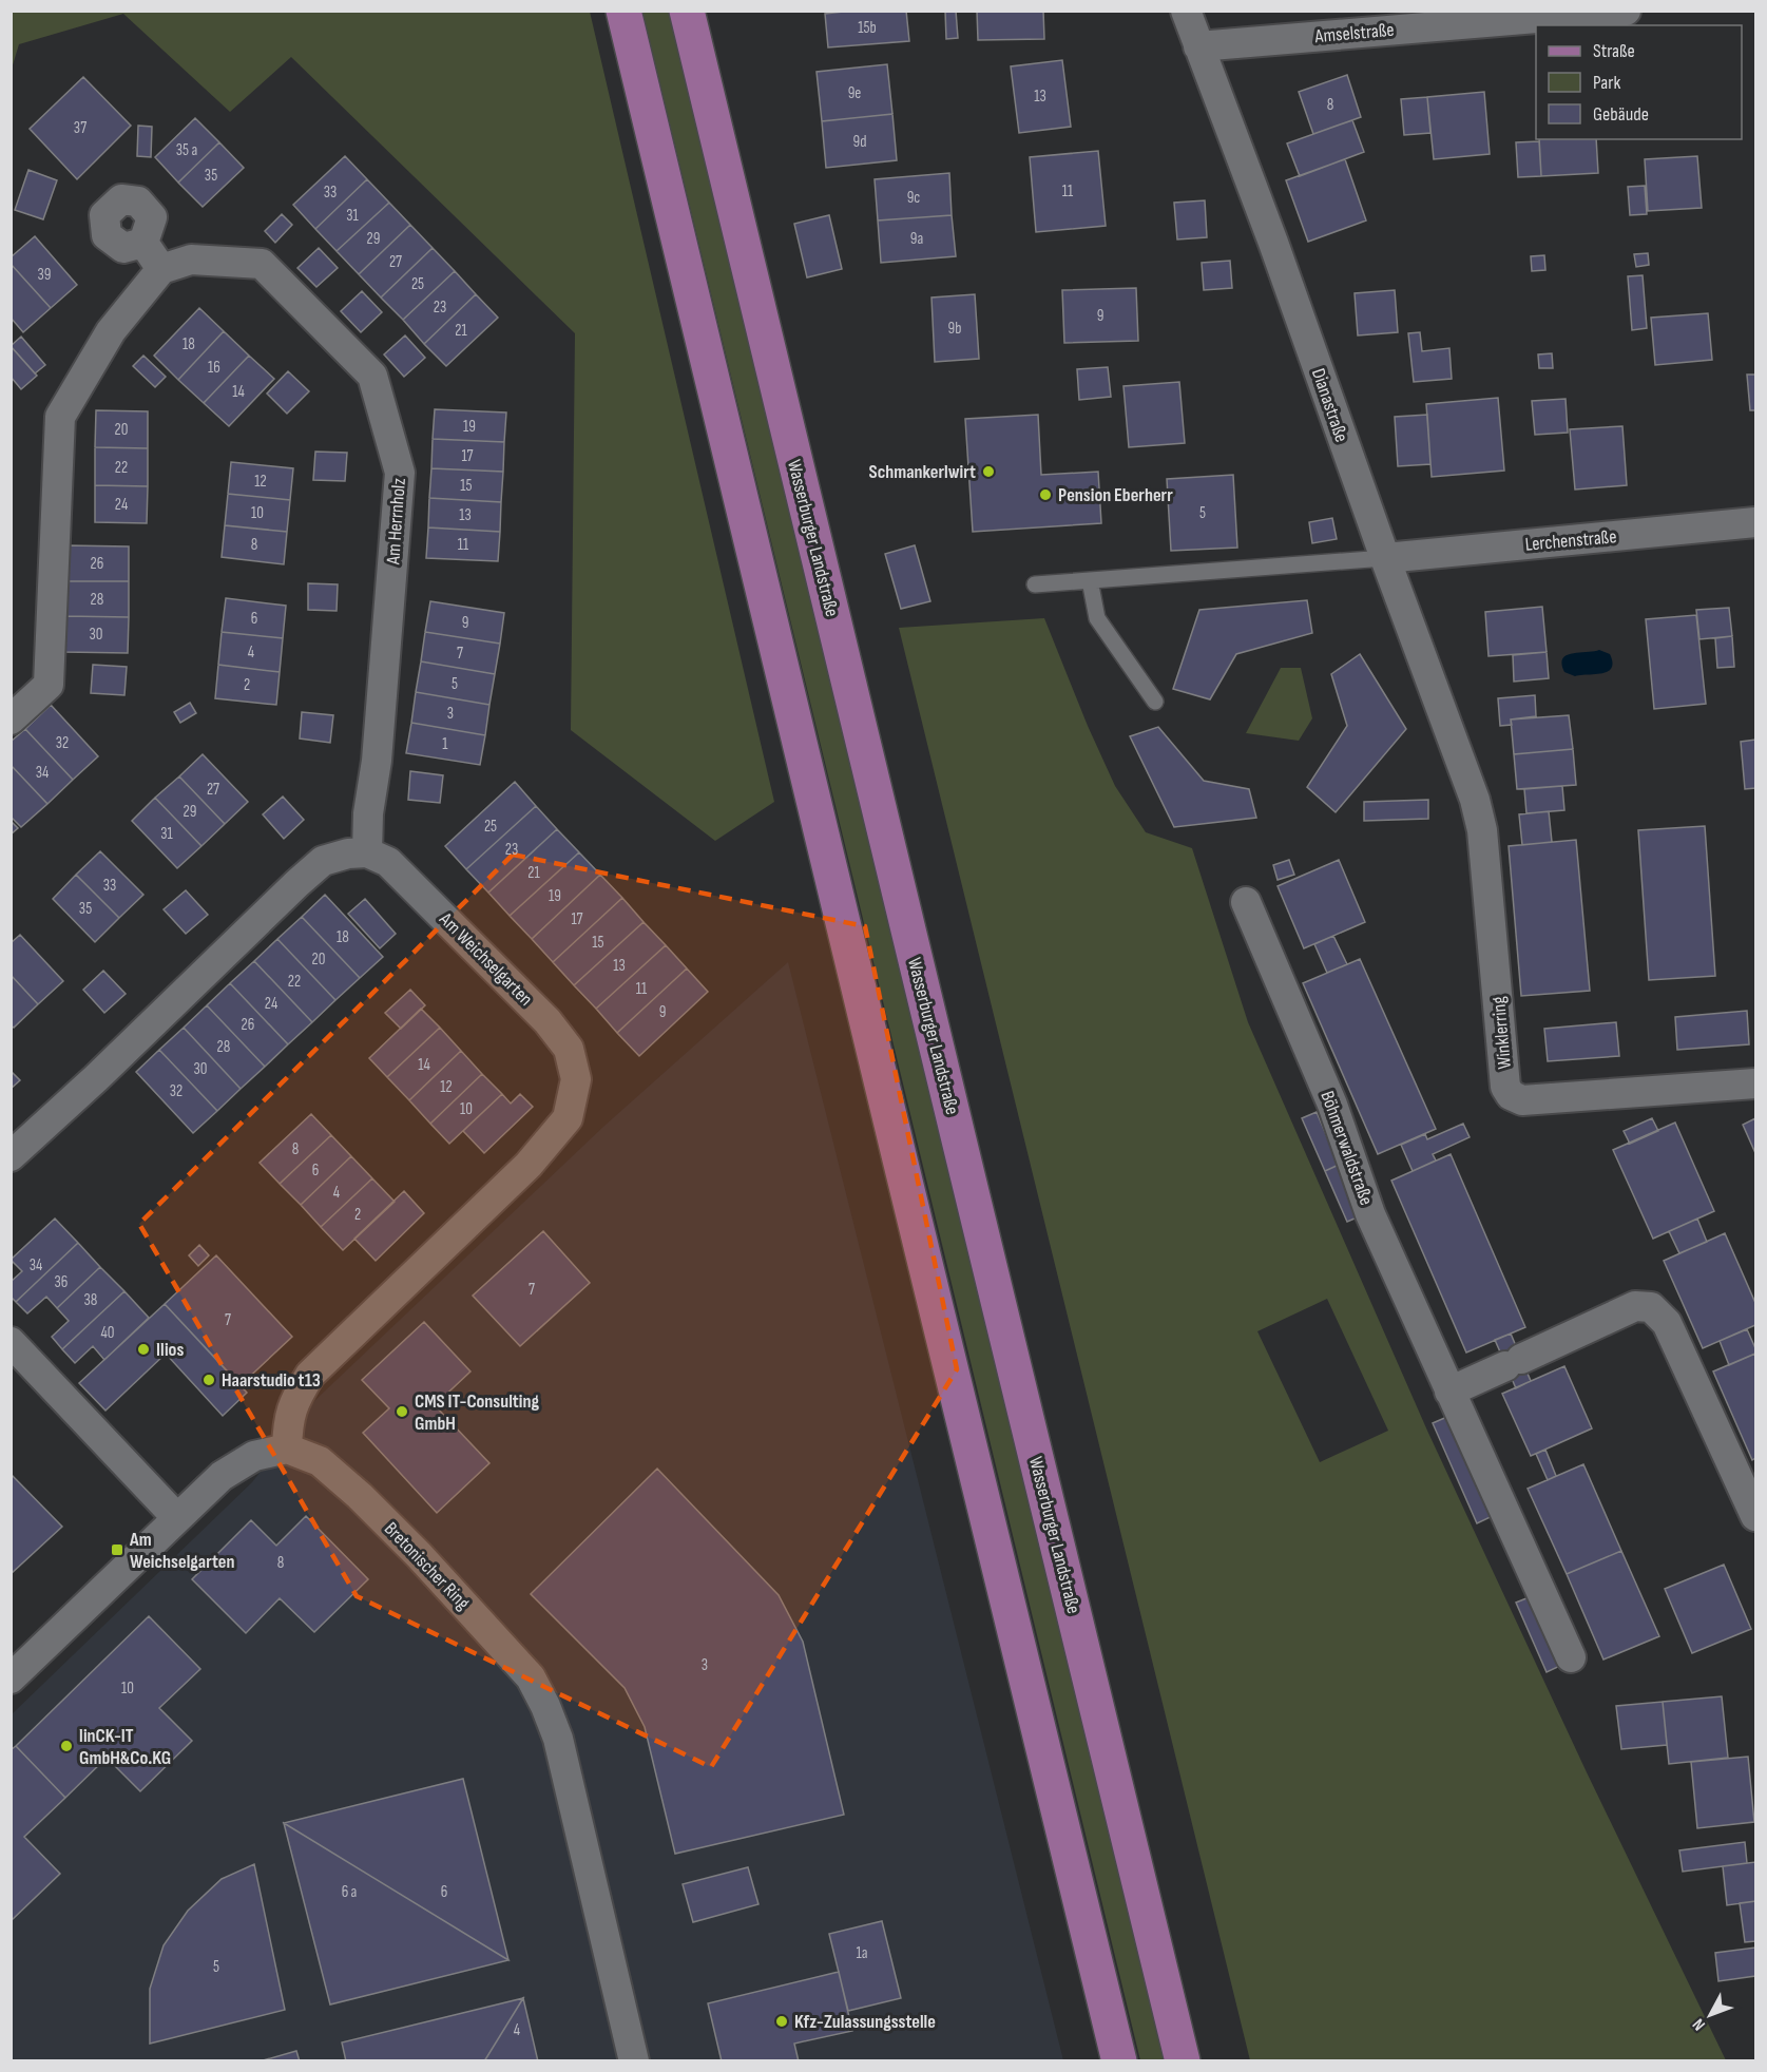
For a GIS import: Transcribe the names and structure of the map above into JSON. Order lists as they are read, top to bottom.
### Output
{
  "streets": {
    "main road": ["Wasserburger Landstraße"],
    "street": [
      "Amselstraße",
      "Dianastraße",
      "Am Herrnholz",
      "Lerchenstraße",
      "Am Weichselgarten",
      "Winklerring",
      "Böhmerwaldstraße",
      "Bretonischer Ring"
    ]
  },
  "crossings": [
    ["Amselstraße", "Dianastraße"],
    ["Dianastraße", "Lerchenstraße"],
    ["Dianastraße", "Winklerring"],
    ["Am Herrnholz", "Am Weichselgarten"],
    ["Am Weichselgarten", "Bretonischer Ring"]
  ],
  "places": {
    "other": [
      "Schmankerlwirt",
      "Pension Eberherr",
      "Ilios",
      "Haarstudio t13",
      "CMS IT-Consulting GmbH",
      "linCK-IT GmbH&Co.KG",
      "Kfz-Zulassungsstelle"
    ],
    "transit": ["Am Weichselgarten"]
  },
  "house_numbers": [
    "15b",
    "9e",
    "13",
    "8",
    "37",
    "9d",
    "35 a",
    "35",
    "11",
    "33",
    "9c",
    "31",
    "29",
    "9a",
    "27",
    "39",
    "25",
    "23",
    "9",
    "9b",
    "21",
    "18",
    "16",
    "14",
    "19",
    "20",
    "17",
    "22",
    "12",
    "15",
    "24",
    "10",
    "5",
    "13",
    "8",
    "11",
    "26",
    "28",
    "6",
    "9",
    "30",
    "4",
    "7",
    "5",
    "2",
    "3",
    "32",
    "1",
    "34",
    "27",
    "29",
    "25",
    "31",
    "23",
    "21",
    "33",
    "19",
    "35",
    "17",
    "18",
    "15",
    "20",
    "13",
    "22",
    "11",
    "24",
    "9",
    "26",
    "28",
    "14",
    "30",
    "12",
    "32",
    "10",
    "8",
    "6",
    "4",
    "2",
    "34",
    "36",
    "7",
    "38",
    "7",
    "40",
    "8",
    "3",
    "10",
    "6 a",
    "6",
    "1a",
    "5",
    "4"
  ],
  "legend": ["Straße", "Park", "Gebäude"],
  "north": "bottom left"
}
